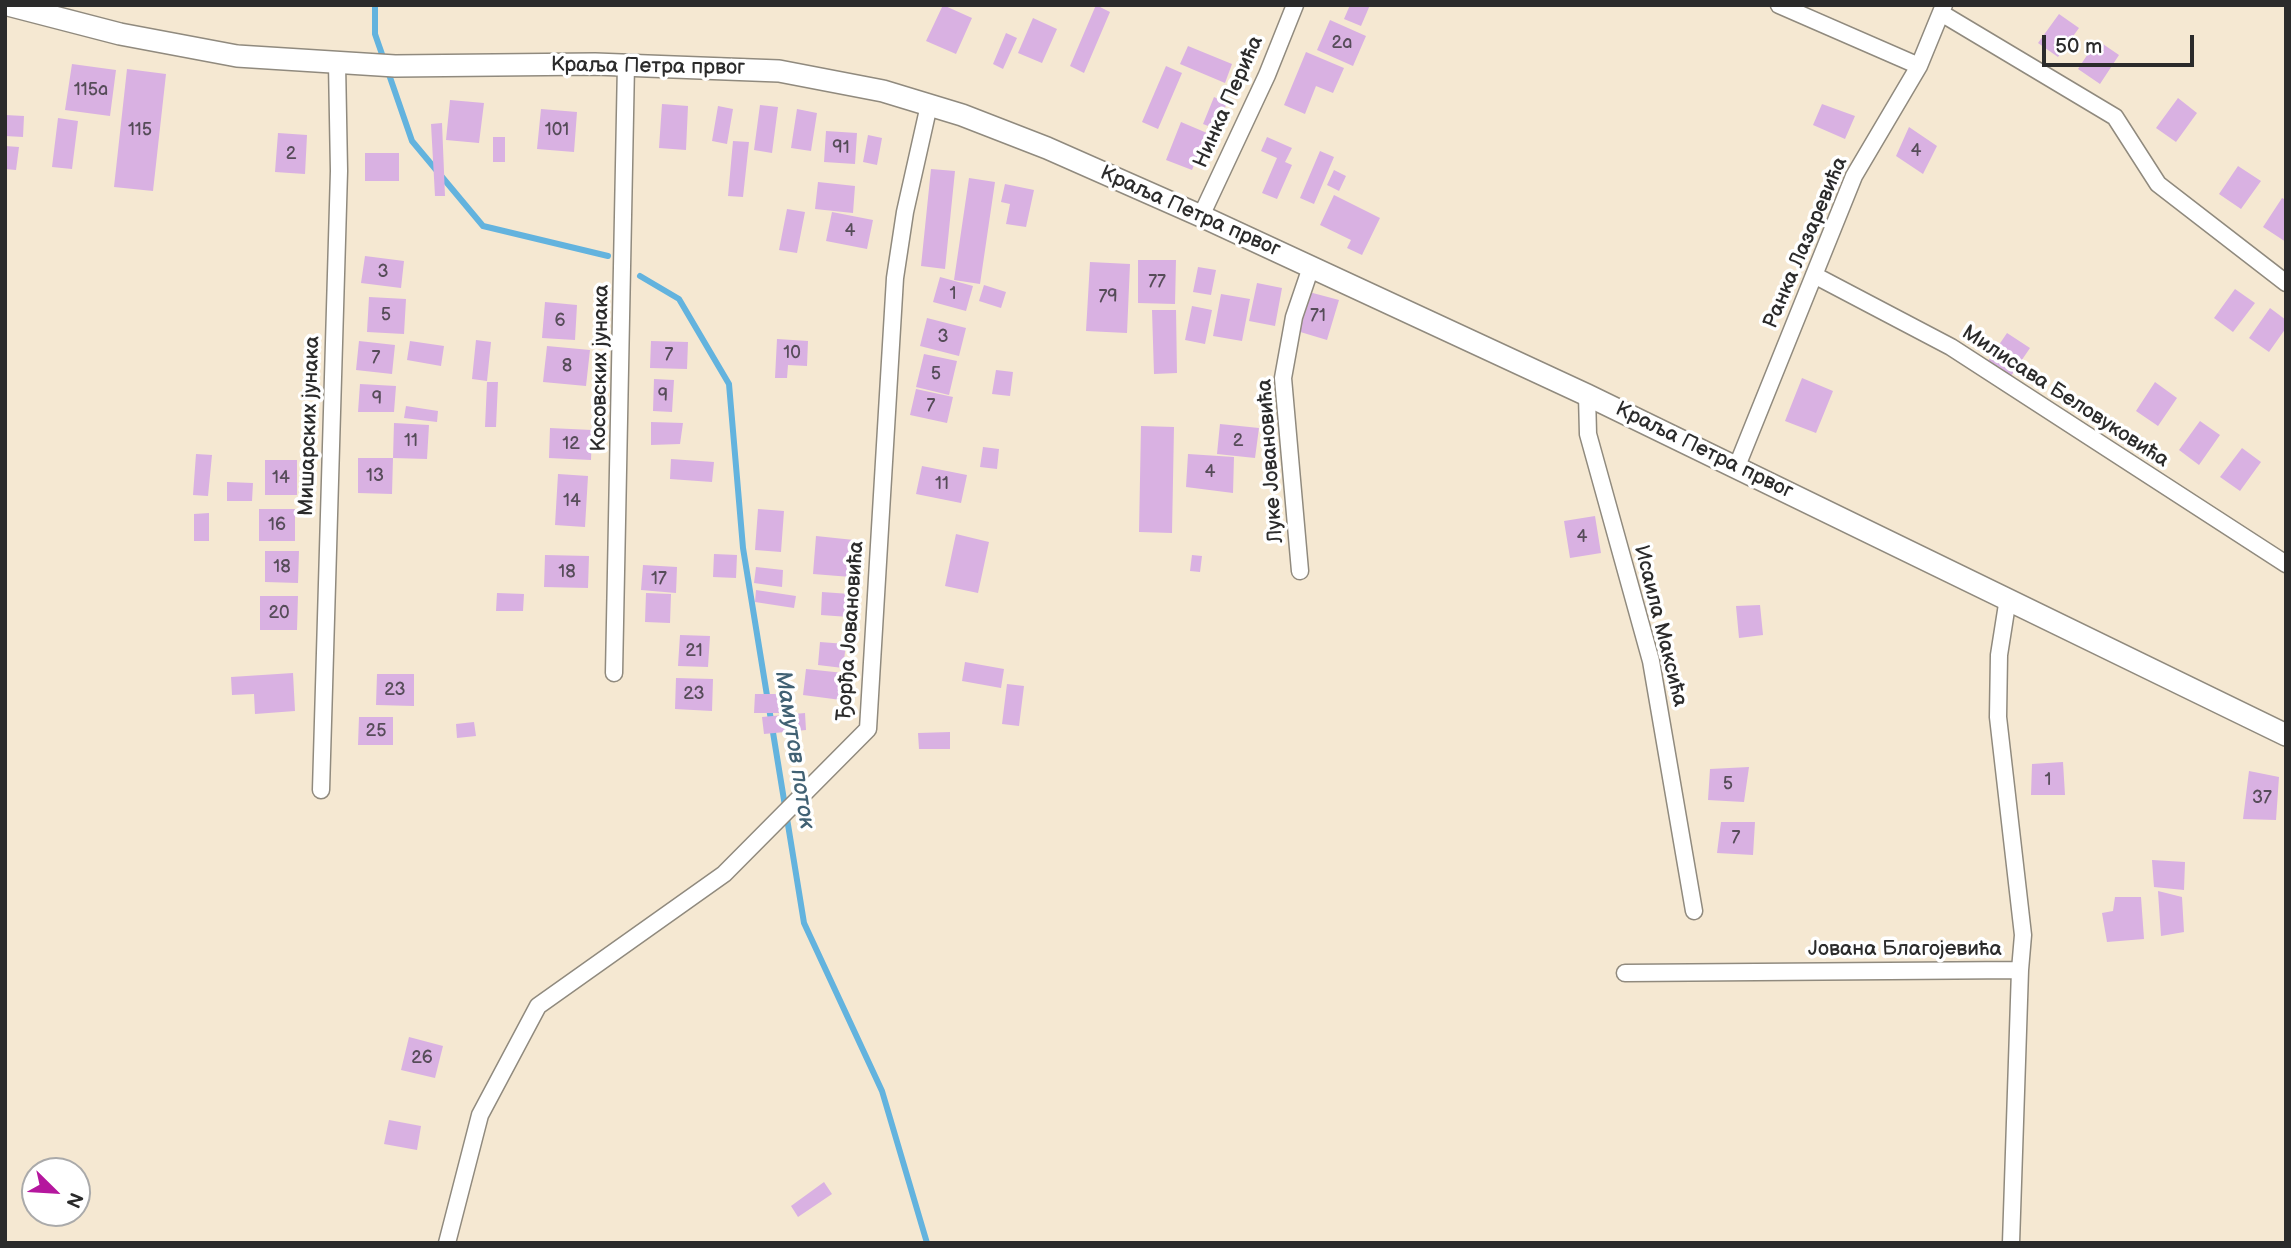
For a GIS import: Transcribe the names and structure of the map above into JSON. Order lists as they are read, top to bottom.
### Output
{
  "streets": {
    "street": [
      "Краља Петра првог",
      "Нинка Перића",
      "Ранка Лазаревића",
      "Косовских јунака",
      "Милисава Беловуковића",
      "Мишарских јунака",
      "Луке Јовановића",
      "Исаила Максића",
      "Ђорђа Јовановића",
      "Јована Благојевића"
    ]
  },
  "crossings": [
    ["Краља Петра првог", "Нинка Перића"],
    ["Краља Петра првог", "Ранка Лазаревића"],
    ["Краља Петра првог", "Косовских јунака"],
    ["Краља Петра првог", "Мишарских јунака"],
    ["Краља Петра првог", "Луке Јовановића"],
    ["Краља Петра првог", "Исаила Максића"],
    ["Краља Петра првог", "Ђорђа Јовановића"],
    ["Краља Петра првог", "Јована Благојевића"],
    ["Ранка Лазаревића", "Милисава Беловуковића"]
  ],
  "water": ["Мамутов поток"],
  "house_numbers": [
    "2a",
    "115a",
    "115",
    "101",
    "91",
    "4",
    "2",
    "4",
    "3",
    "77",
    "1",
    "79",
    "5",
    "71",
    "6",
    "3",
    "10",
    "7",
    "7",
    "8",
    "5",
    "9",
    "9",
    "7",
    "11",
    "2",
    "12",
    "4",
    "13",
    "14",
    "11",
    "14",
    "16",
    "4",
    "18",
    "18",
    "17",
    "20",
    "21",
    "23",
    "23",
    "25",
    "1",
    "5",
    "37",
    "7",
    "26"
  ],
  "scale_bar": "50 m",
  "north": "bottom right"
}
